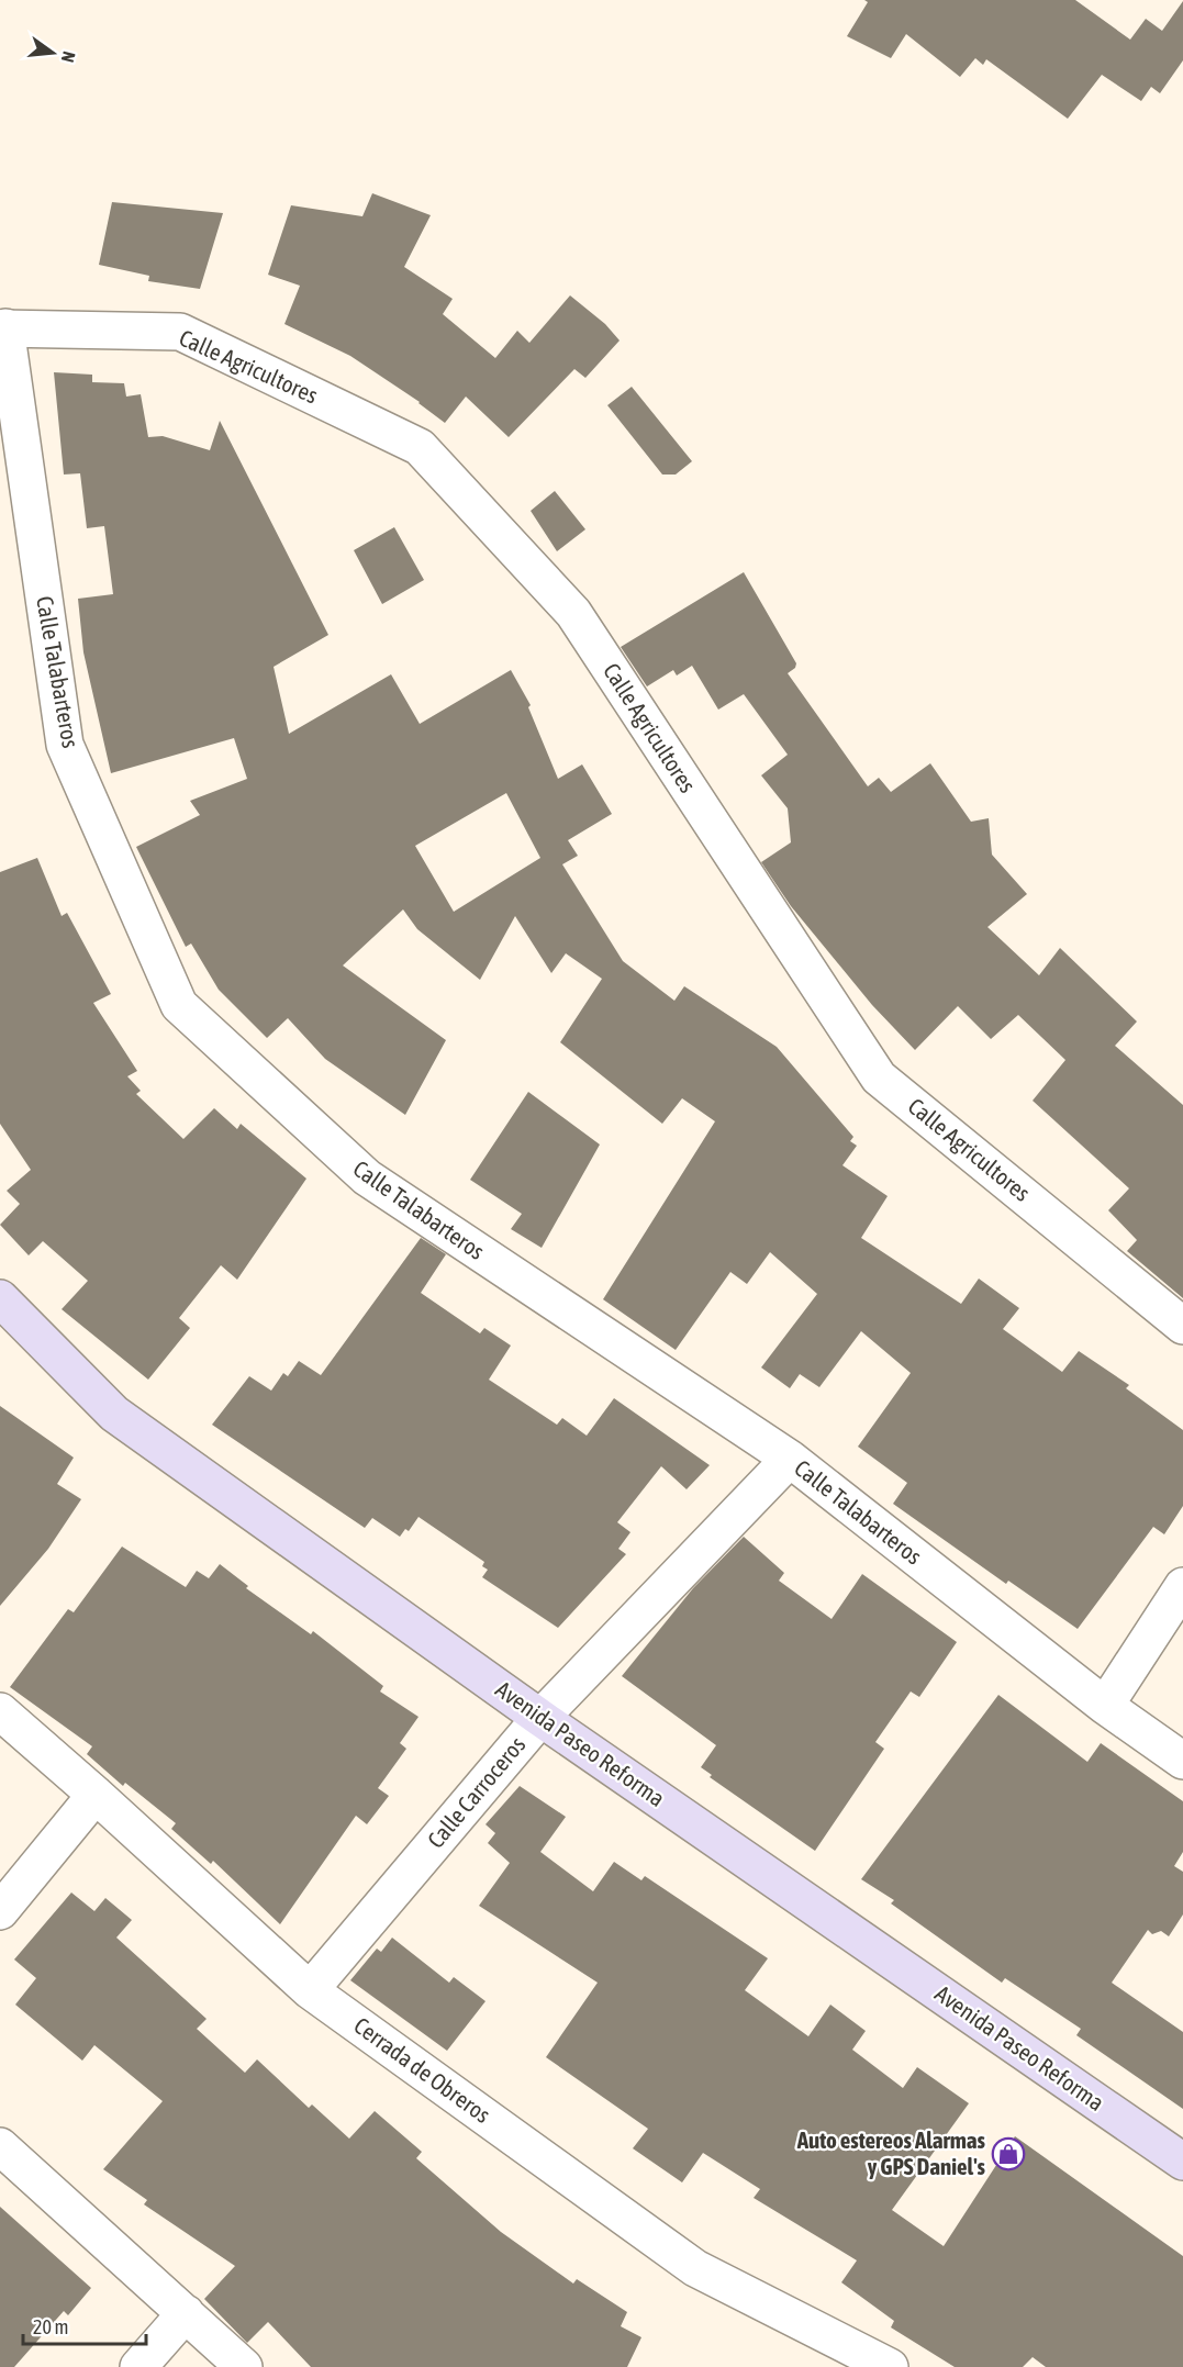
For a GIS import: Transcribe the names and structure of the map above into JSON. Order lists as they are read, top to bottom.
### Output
{
  "streets": {
    "main road": ["Avenida Paseo Reforma"],
    "street": [
      "Calle Agricultores",
      "Calle Talabarteros",
      "Calle Carroceros",
      "Cerrada de Obreros"
    ]
  },
  "crossings": [
    ["Calle Agricultores", "Calle Talabarteros"],
    ["Calle Talabarteros", "Calle Carroceros"],
    ["Avenida Paseo Reforma", "Calle Carroceros"],
    ["Calle Carroceros", "Cerrada de Obreros"]
  ],
  "places": {
    "shop": ["Auto estereos Alarmas y GPS Daniel's"]
  },
  "scale_bar": "20 m",
  "north": "right"
}
